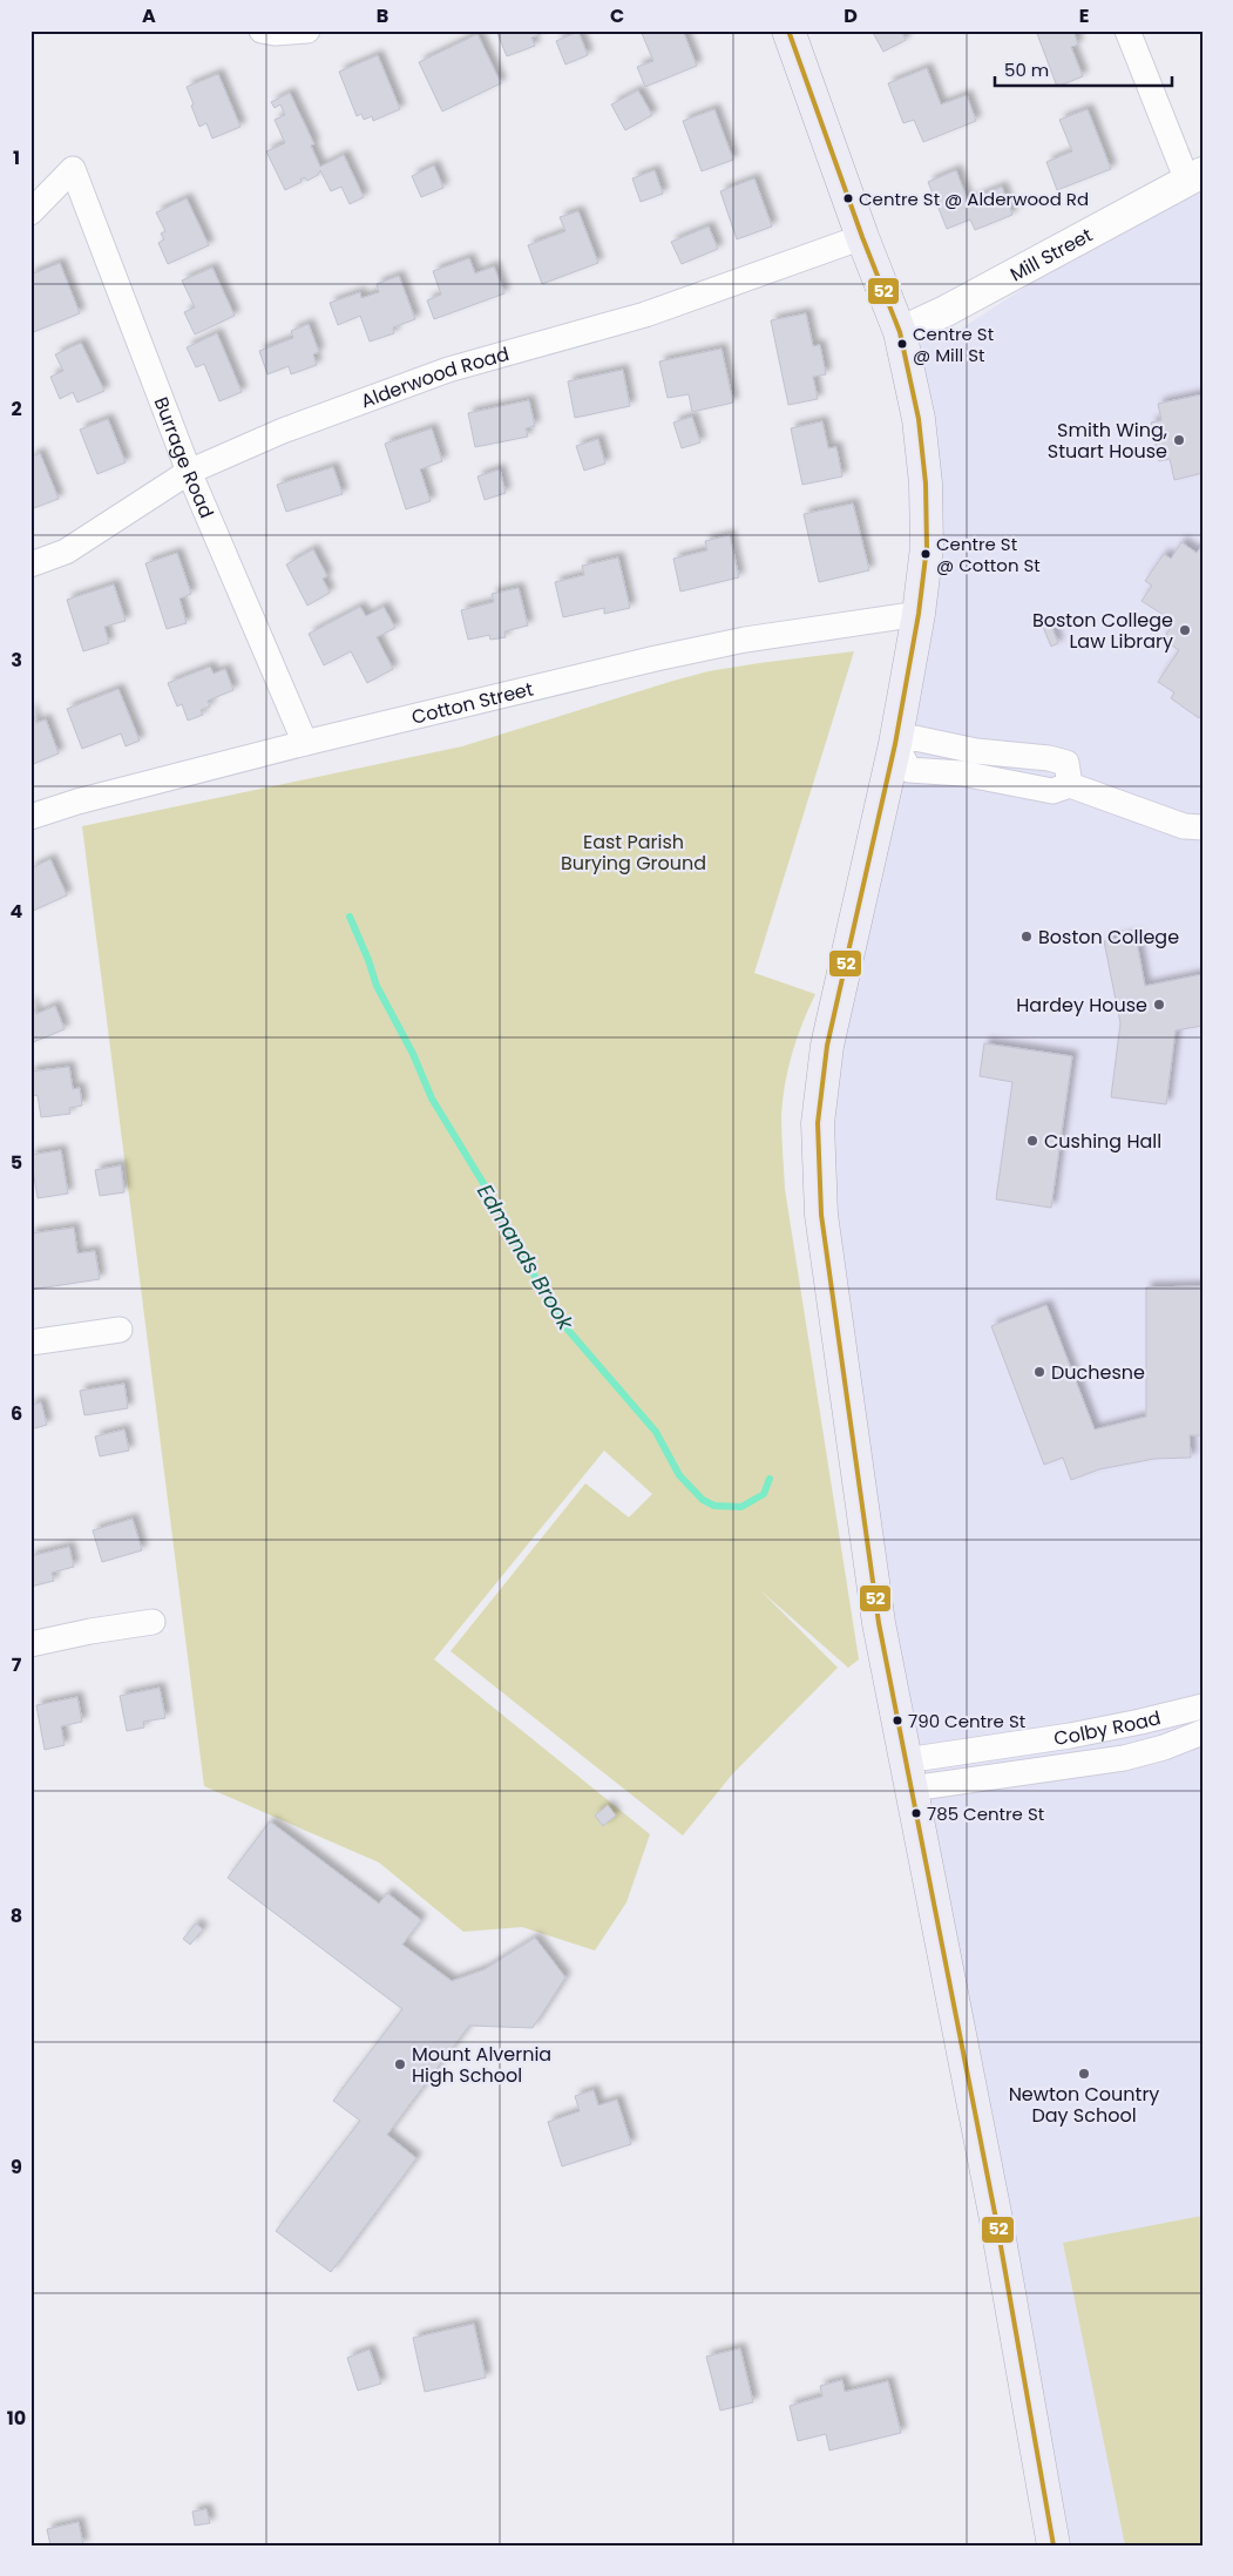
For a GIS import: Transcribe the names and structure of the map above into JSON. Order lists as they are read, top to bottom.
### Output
{
  "streets": {
    "street": [
      "Mill Street",
      "Alderwood Road",
      "Burrage Road",
      "Cotton Street",
      "Colby Road"
    ]
  },
  "crossings": [
    ["Alderwood Road", "Burrage Road"],
    ["Burrage Road", "Cotton Street"]
  ],
  "water": ["Edmands Brook"],
  "parks": ["East Parish Burying Ground"],
  "places": [
    "Centre St @ Alderwood Rd",
    "Centre St @ Mill St",
    "Smith Wing, Stuart House",
    "Centre St @ Cotton St",
    "Boston College Law Library",
    "Boston College",
    "Hardey House",
    "Cushing Hall",
    "Duchesne",
    "790 Centre St",
    "785 Centre St",
    "Mount Alvernia High School",
    "Newton Country Day School"
  ],
  "lines": ["transit line 52"],
  "scale_bar": "50 m",
  "grid": {
    "columns": [
      "A",
      "B",
      "C",
      "D",
      "E"
    ],
    "rows": [
      "1",
      "2",
      "3",
      "4",
      "5",
      "6",
      "7",
      "8",
      "9",
      "10"
    ]
  }
}
